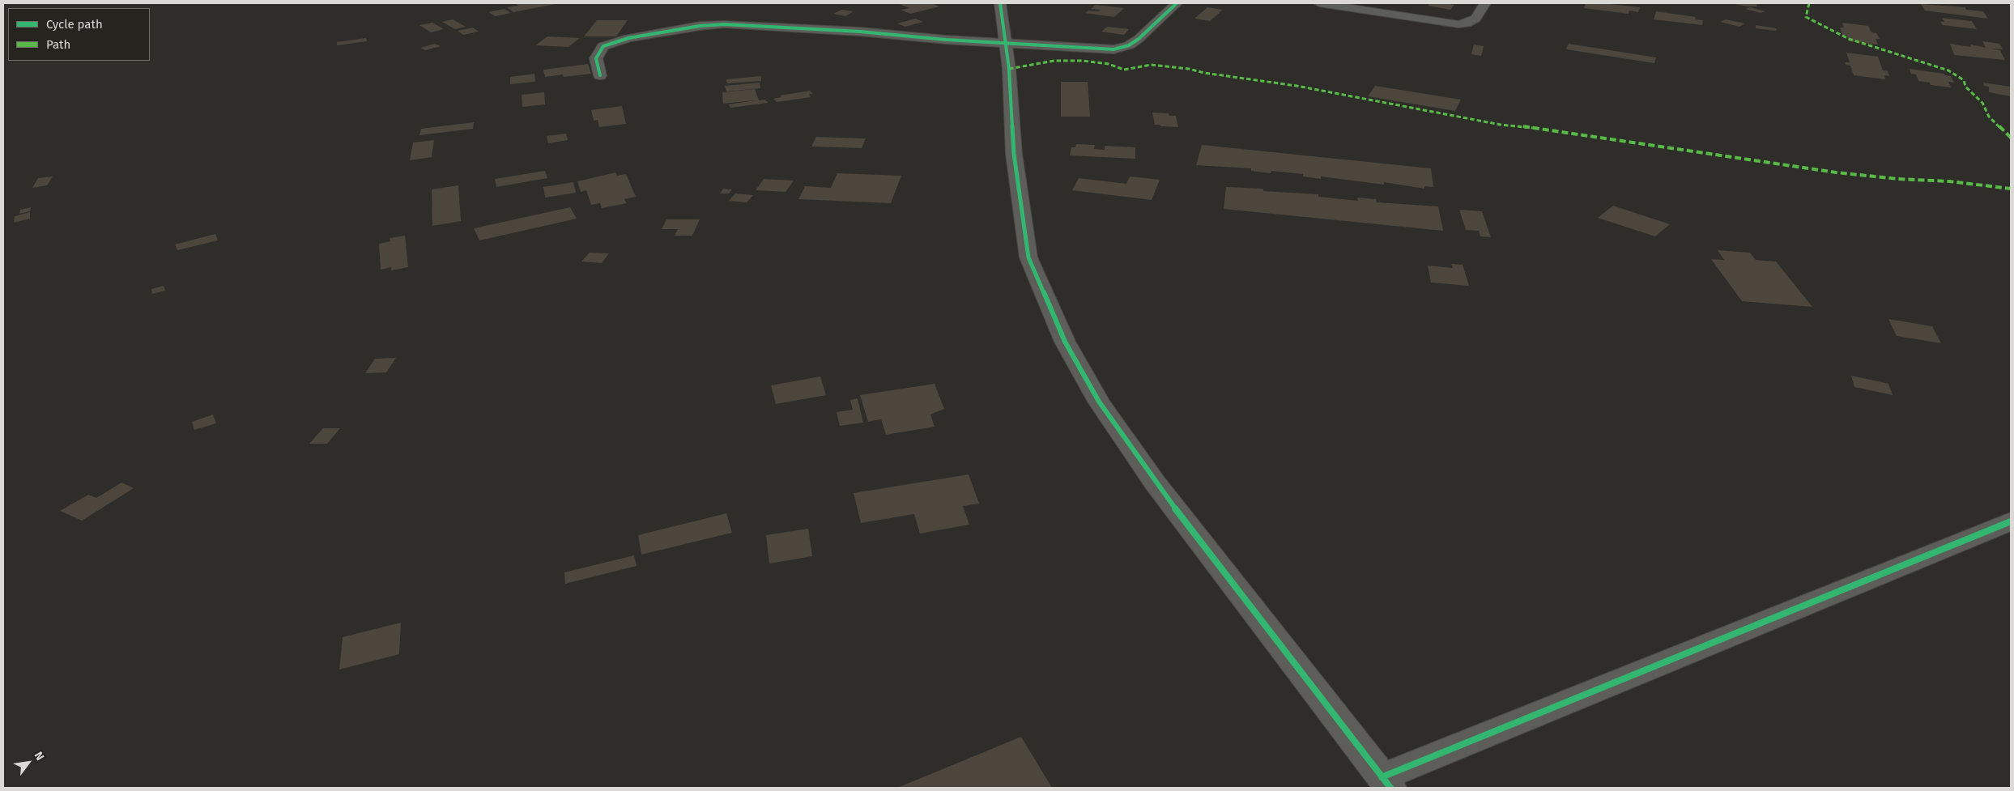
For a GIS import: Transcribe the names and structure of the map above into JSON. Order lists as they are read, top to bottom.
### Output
{
  "legend": ["Cycle path", "Path"],
  "north": "top right"
}
